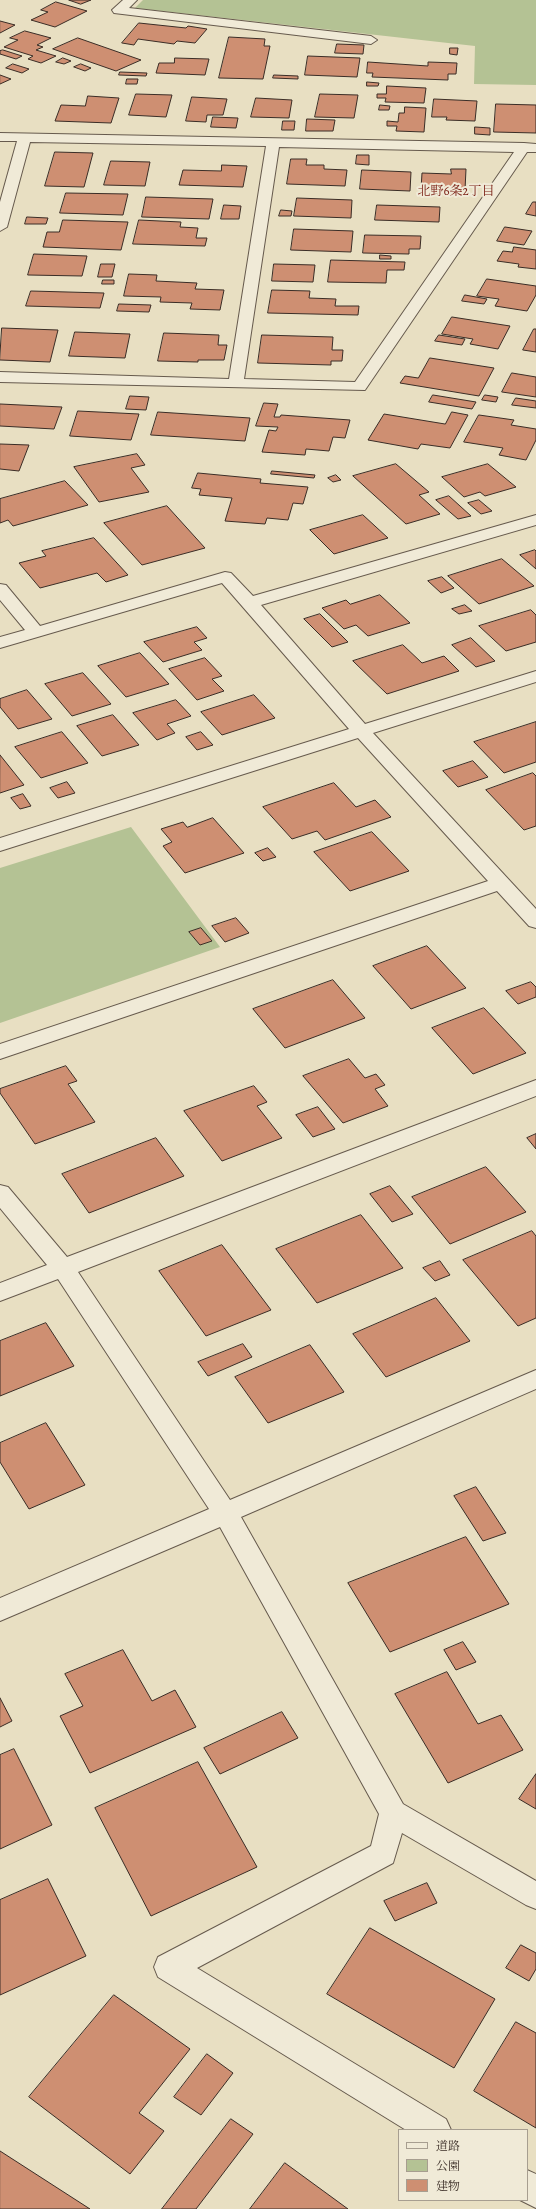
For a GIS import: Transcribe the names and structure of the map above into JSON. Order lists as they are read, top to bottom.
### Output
{
  "districts": ["北野6条2丁目"],
  "legend": ["道路", "公園", "建物"]
}
